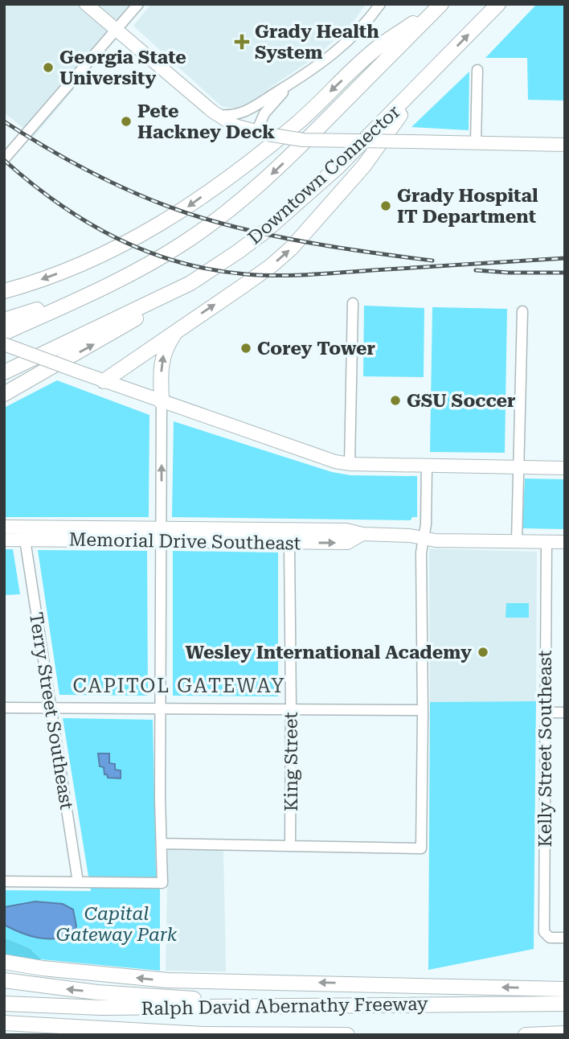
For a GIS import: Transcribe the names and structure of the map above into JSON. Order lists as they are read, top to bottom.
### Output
{
  "streets": {
    "highway": ["Downtown Connector", "Ralph David Abernathy Freeway"],
    "main road": ["Memorial Drive Southeast"],
    "street": ["Terry Street Southeast", "Kelly Street Southeast", "King Street"]
  },
  "crossings": [
    ["Memorial Drive Southeast", "Terry Street Southeast"],
    ["Memorial Drive Southeast", "Kelly Street Southeast"],
    ["Memorial Drive Southeast", "King Street"]
  ],
  "districts": ["CAPITOL GATEWAY"],
  "parks": ["Capital Gateway Park"],
  "places": {
    "health": ["Grady Health System"],
    "other": [
      "Georgia State University",
      "Pete Hackney Deck",
      "Grady Hospital IT Department",
      "Corey Tower",
      "GSU Soccer",
      "Wesley International Academy"
    ]
  }
}
